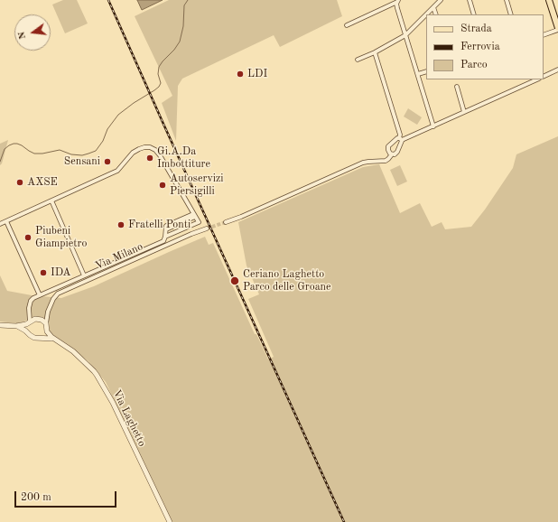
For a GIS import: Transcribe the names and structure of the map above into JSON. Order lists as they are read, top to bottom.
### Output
{
  "streets": {
    "street": ["Via Milano", "Via Laghetto"]
  },
  "places": [
    "LDI",
    "Gi.A.Da Imbottiture",
    "Sensani",
    "AXSE",
    "Autoservizi Piersigilli",
    "Fratelli Ponti",
    "Piubeni Giampietro",
    "IDA",
    "Ceriano Laghetto Parco delle Groane"
  ],
  "legend": ["Strada", "Ferrovia", "Parco"],
  "scale_bar": "200 m",
  "north": "left"
}
